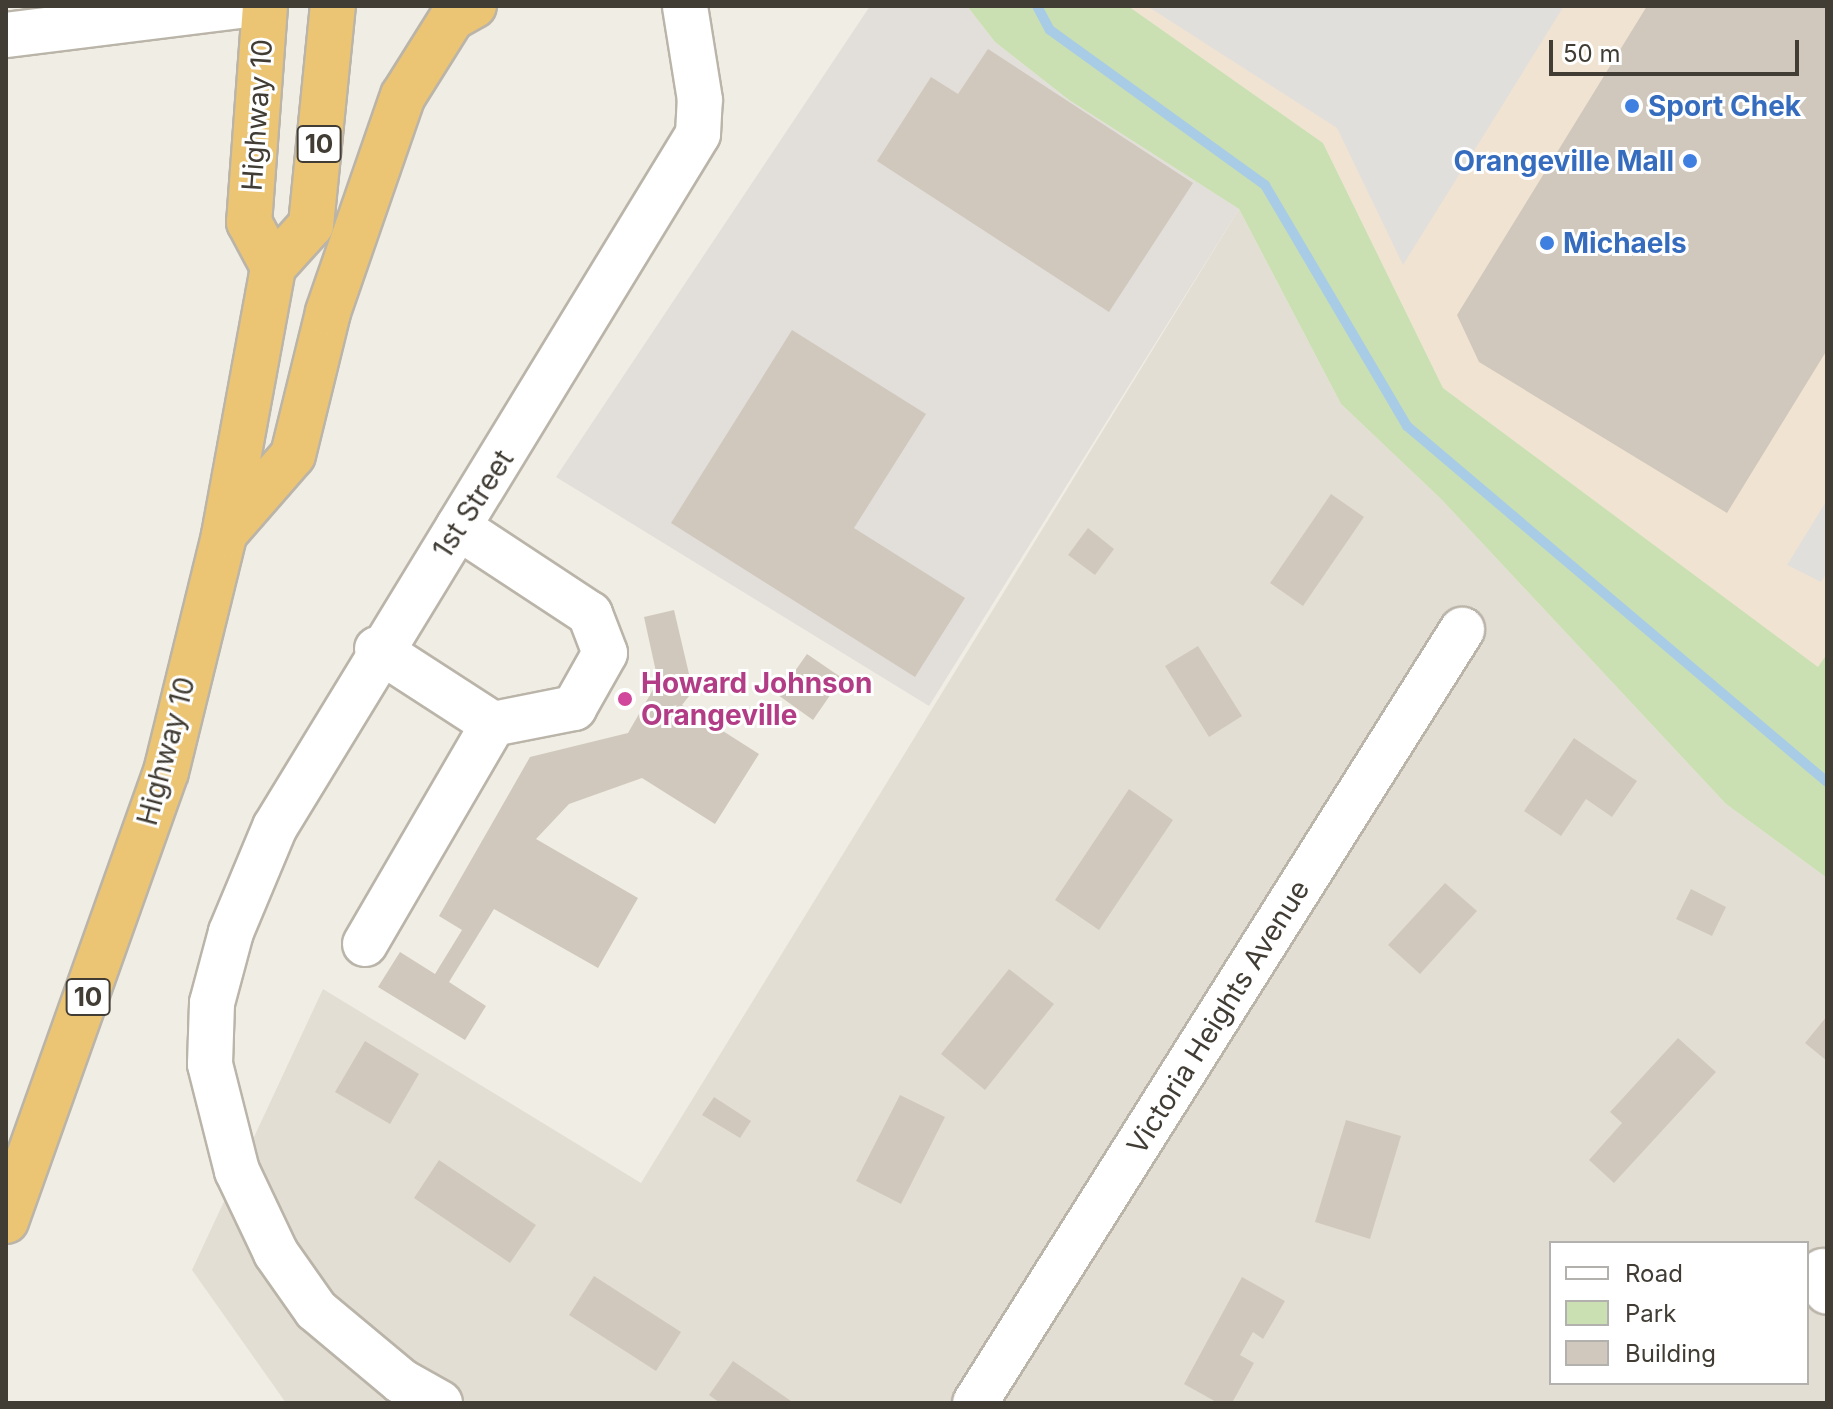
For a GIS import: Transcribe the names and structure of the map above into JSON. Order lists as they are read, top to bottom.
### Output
{
  "streets": {
    "highway": ["Highway 10", "10"],
    "street": ["1st Street", "Victoria Heights Avenue"]
  },
  "crossings": [
    ["Highway 10", "10"]
  ],
  "places": [
    "Sport Chek",
    "Orangeville Mall",
    "Michaels",
    "Howard Johnson Orangeville"
  ],
  "legend": ["Road", "Park", "Building"],
  "scale_bar": "50 m"
}
